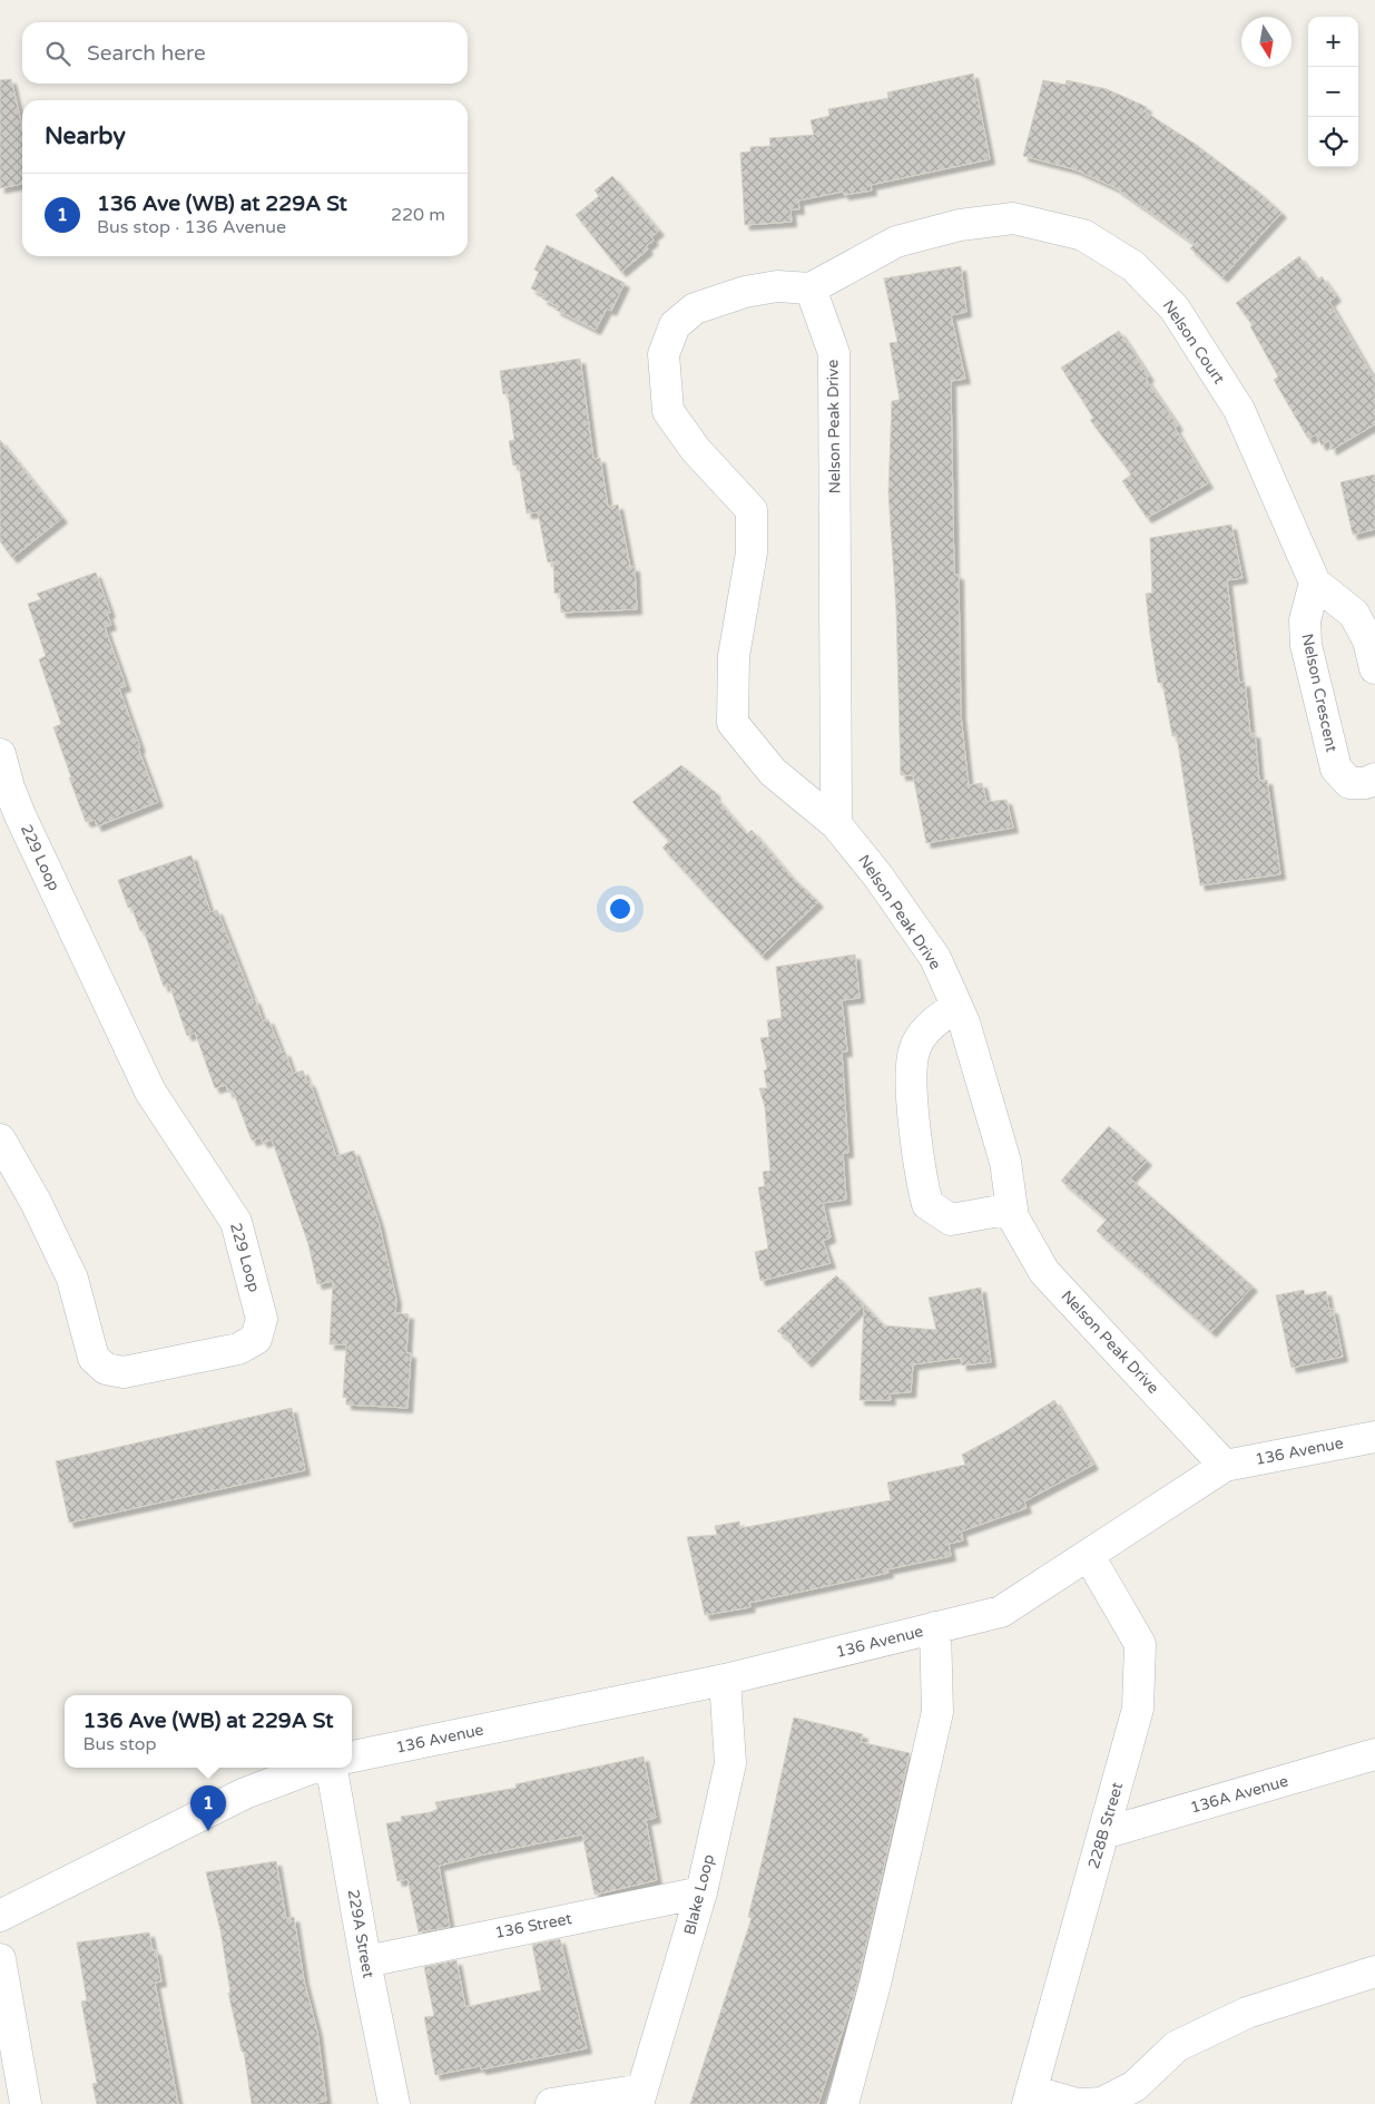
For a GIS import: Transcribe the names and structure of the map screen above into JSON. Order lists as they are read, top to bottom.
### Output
{
  "streets": {
    "street": [
      "Nelson Court",
      "Nelson Peak Drive",
      "Nelson Crescent",
      "229 Loop",
      "136 Avenue",
      "136A Avenue",
      "228B Street",
      "Blake Loop",
      "136 Street",
      "229A Street"
    ]
  },
  "crossings": [
    ["Nelson Court", "Nelson Peak Drive"],
    ["Nelson Court", "Nelson Crescent"],
    ["Nelson Peak Drive", "136 Avenue"],
    ["136 Avenue", "228B Street"],
    ["136 Avenue", "Blake Loop"],
    ["136A Avenue", "228B Street"],
    ["Blake Loop", "136 Street"],
    ["136 Street", "229A Street"]
  ],
  "north": "bottom",
  "page": {
    "map_buttons": ["+", "−"],
    "search": "Search here",
    "heading": "Nearby",
    "list": [
      {
        "mark": "1",
        "name": "136 Ave (WB) at 229A St",
        "note": "Bus stop · 136 Avenue",
        "value": "220 m"
      }
    ],
    "popup": ["136 Ave (WB) at 229A St", "Bus stop"],
    "pins": "1"
  }
}
